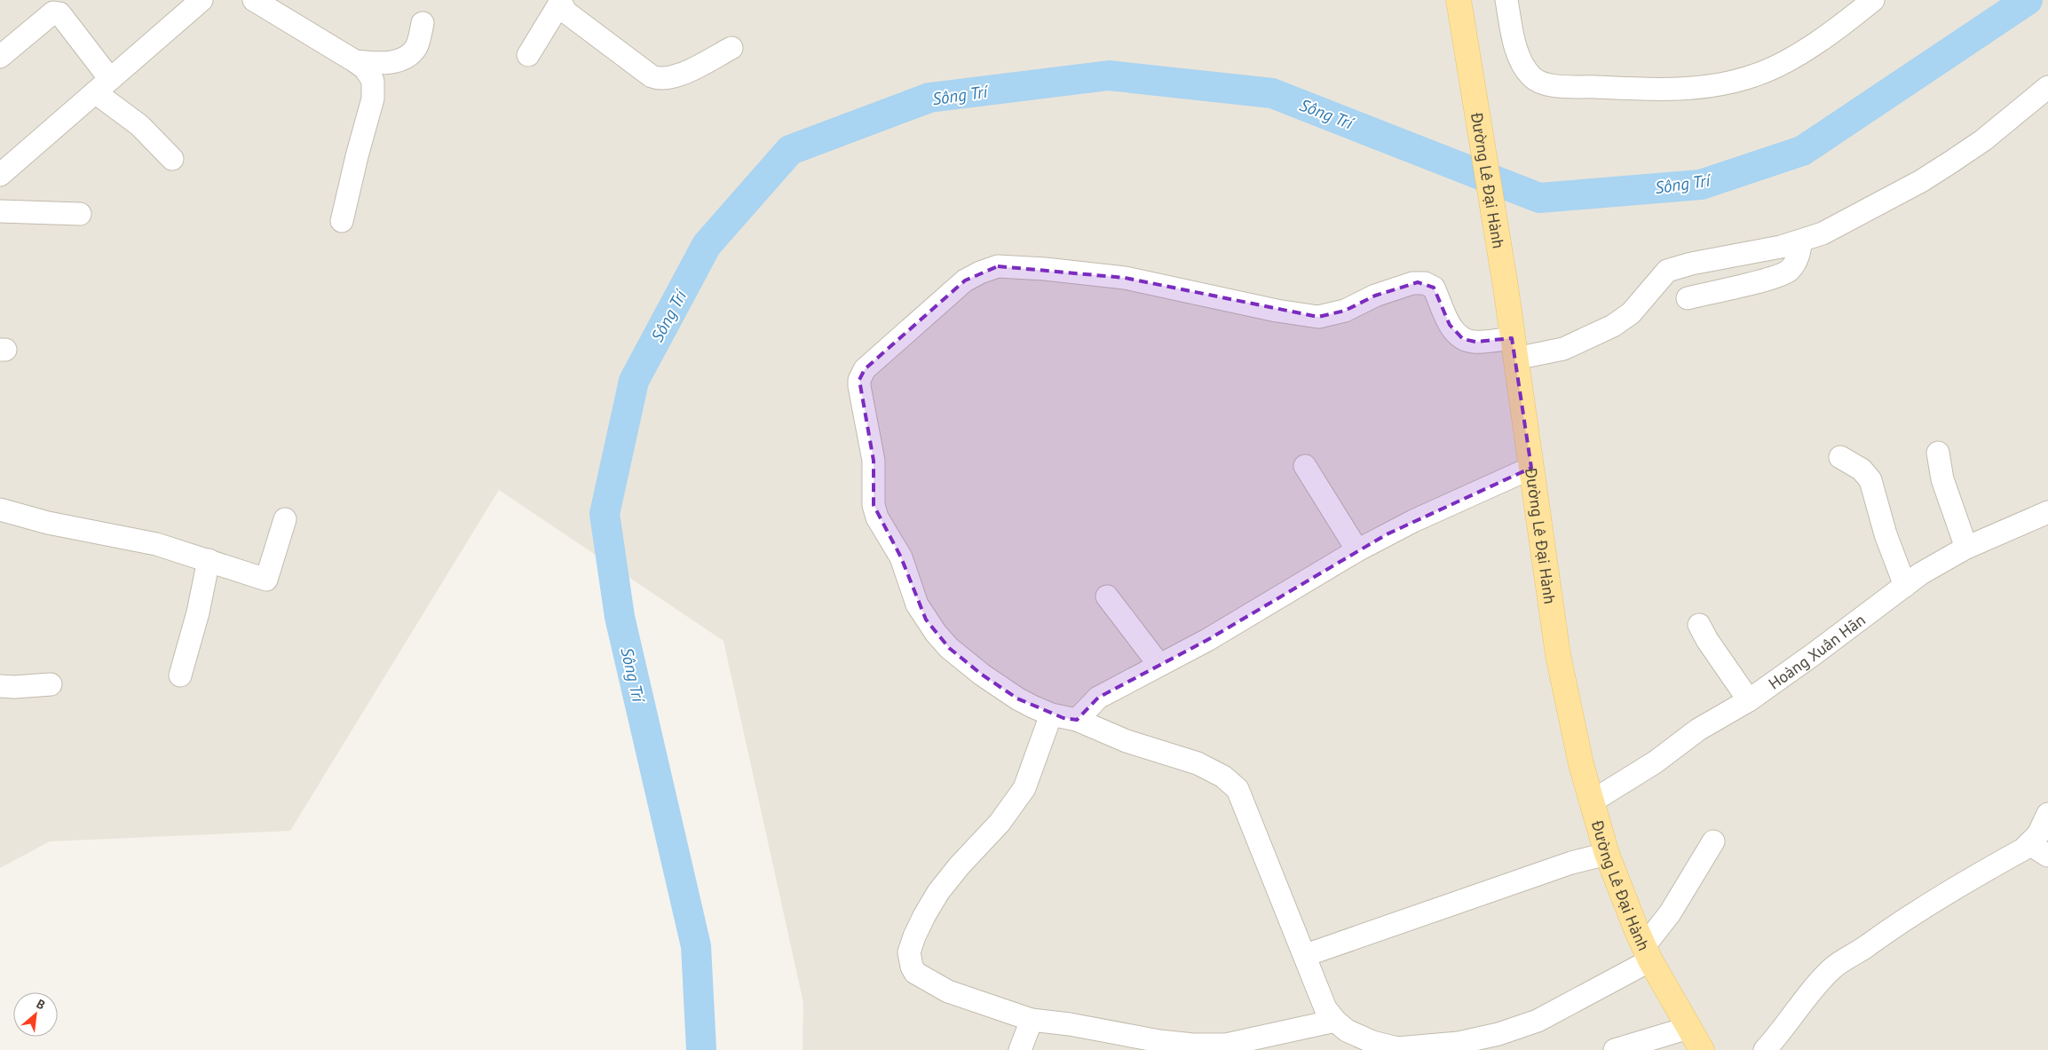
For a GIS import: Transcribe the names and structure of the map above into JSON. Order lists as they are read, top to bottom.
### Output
{
  "streets": {
    "main road": ["Đường Lê Đại Hành"],
    "street": ["Hoàng Xuân Hãn"]
  },
  "crossings": [
    ["Đường Lê Đại Hành", "Hoàng Xuân Hãn"]
  ],
  "water": ["Sông Trí"],
  "north": "top right"
}
